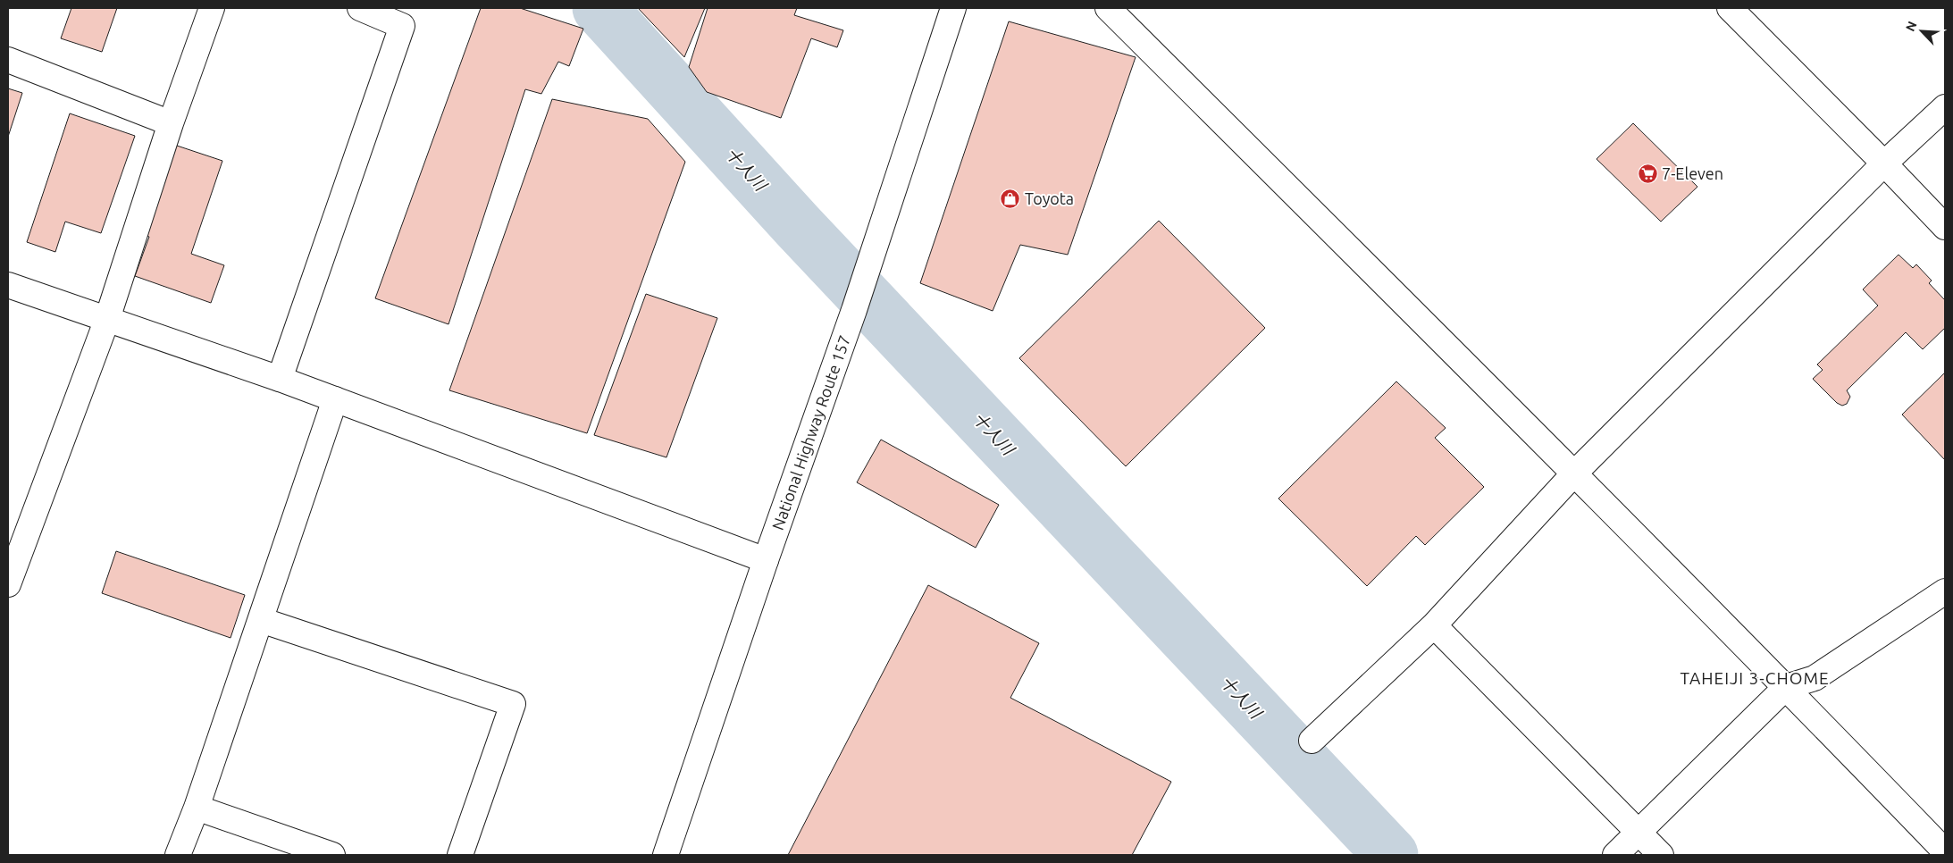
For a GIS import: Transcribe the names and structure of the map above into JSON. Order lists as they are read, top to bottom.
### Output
{
  "streets": {
    "main road": ["National Highway Route 157"]
  },
  "districts": ["TAHEIJI 3-CHOME"],
  "water": ["十人川"],
  "places": {
    "supermarket": ["7-Eleven"],
    "shop": ["Toyota"]
  },
  "north": "top left"
}
